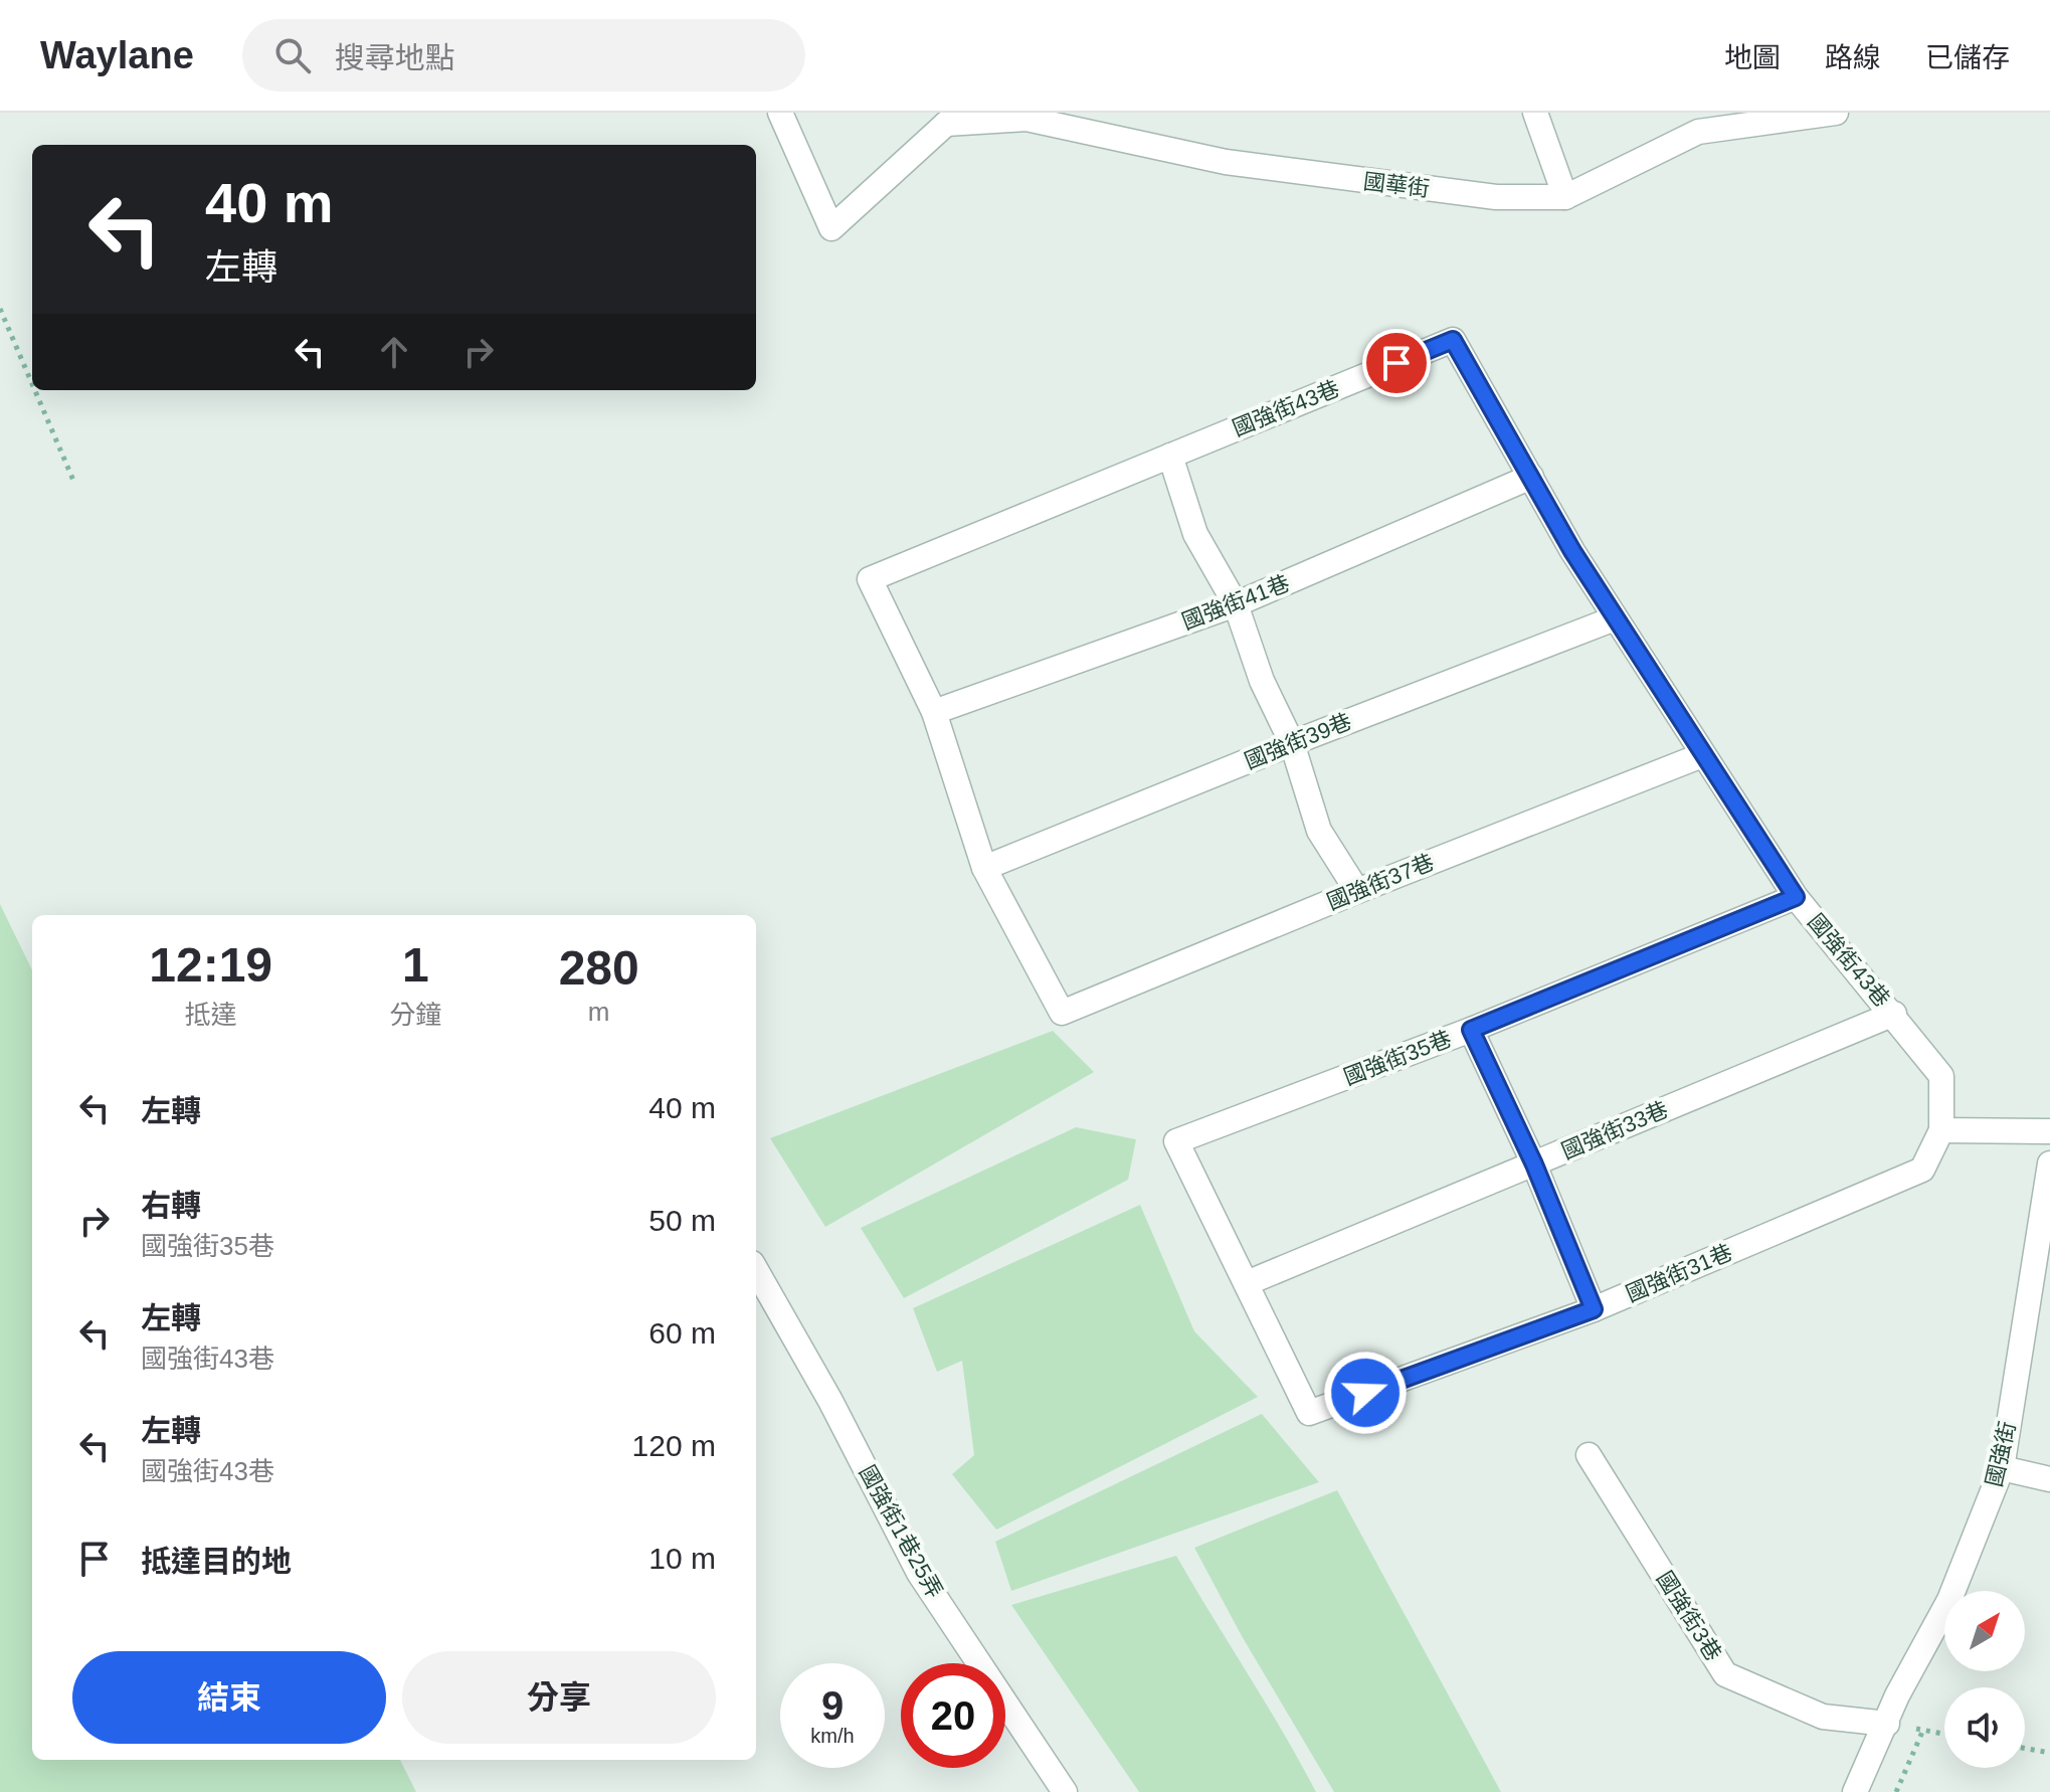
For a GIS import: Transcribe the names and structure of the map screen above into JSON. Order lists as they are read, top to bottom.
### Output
{
  "streets": {
    "street": [
      "國華街",
      "國強街43巷",
      "國強街41巷",
      "國強街39巷",
      "國強街37巷",
      "國強街35巷",
      "國強街33巷",
      "國強街31巷",
      "國強街",
      "國強街1巷25弄",
      "國強街3巷"
    ]
  },
  "crossings": [
    ["國強街43巷", "國強街41巷"],
    ["國強街43巷", "國強街39巷"],
    ["國強街43巷", "國強街37巷"],
    ["國強街43巷", "國強街35巷"],
    ["國強街43巷", "國強街33巷"],
    ["國強街43巷", "國強街31巷"],
    ["國強街35巷", "國強街31巷"],
    ["國強街33巷", "國強街31巷"],
    ["國強街", "國強街3巷"]
  ],
  "north": "top right",
  "page": {
    "header": "Waylane",
    "search": "搜尋地點",
    "nav": ["地圖", "路線", "已儲存"],
    "turn": ["40 m", "左轉"],
    "eta": [
      "12:19",
      "抵達",
      "1",
      "分鐘",
      "280",
      "m"
    ],
    "list": [
      {
        "name": "左轉",
        "value": "40 m"
      },
      {
        "name": "右轉",
        "note": "國強街35巷",
        "value": "50 m"
      },
      {
        "name": "左轉",
        "note": "國強街43巷",
        "value": "60 m"
      },
      {
        "name": "左轉",
        "note": "國強街43巷",
        "value": "120 m"
      },
      {
        "name": "抵達目的地",
        "value": "10 m"
      }
    ],
    "buttons": ["結束", "分享"],
    "speed": "9 km/h",
    "limit": "20"
  }
}
